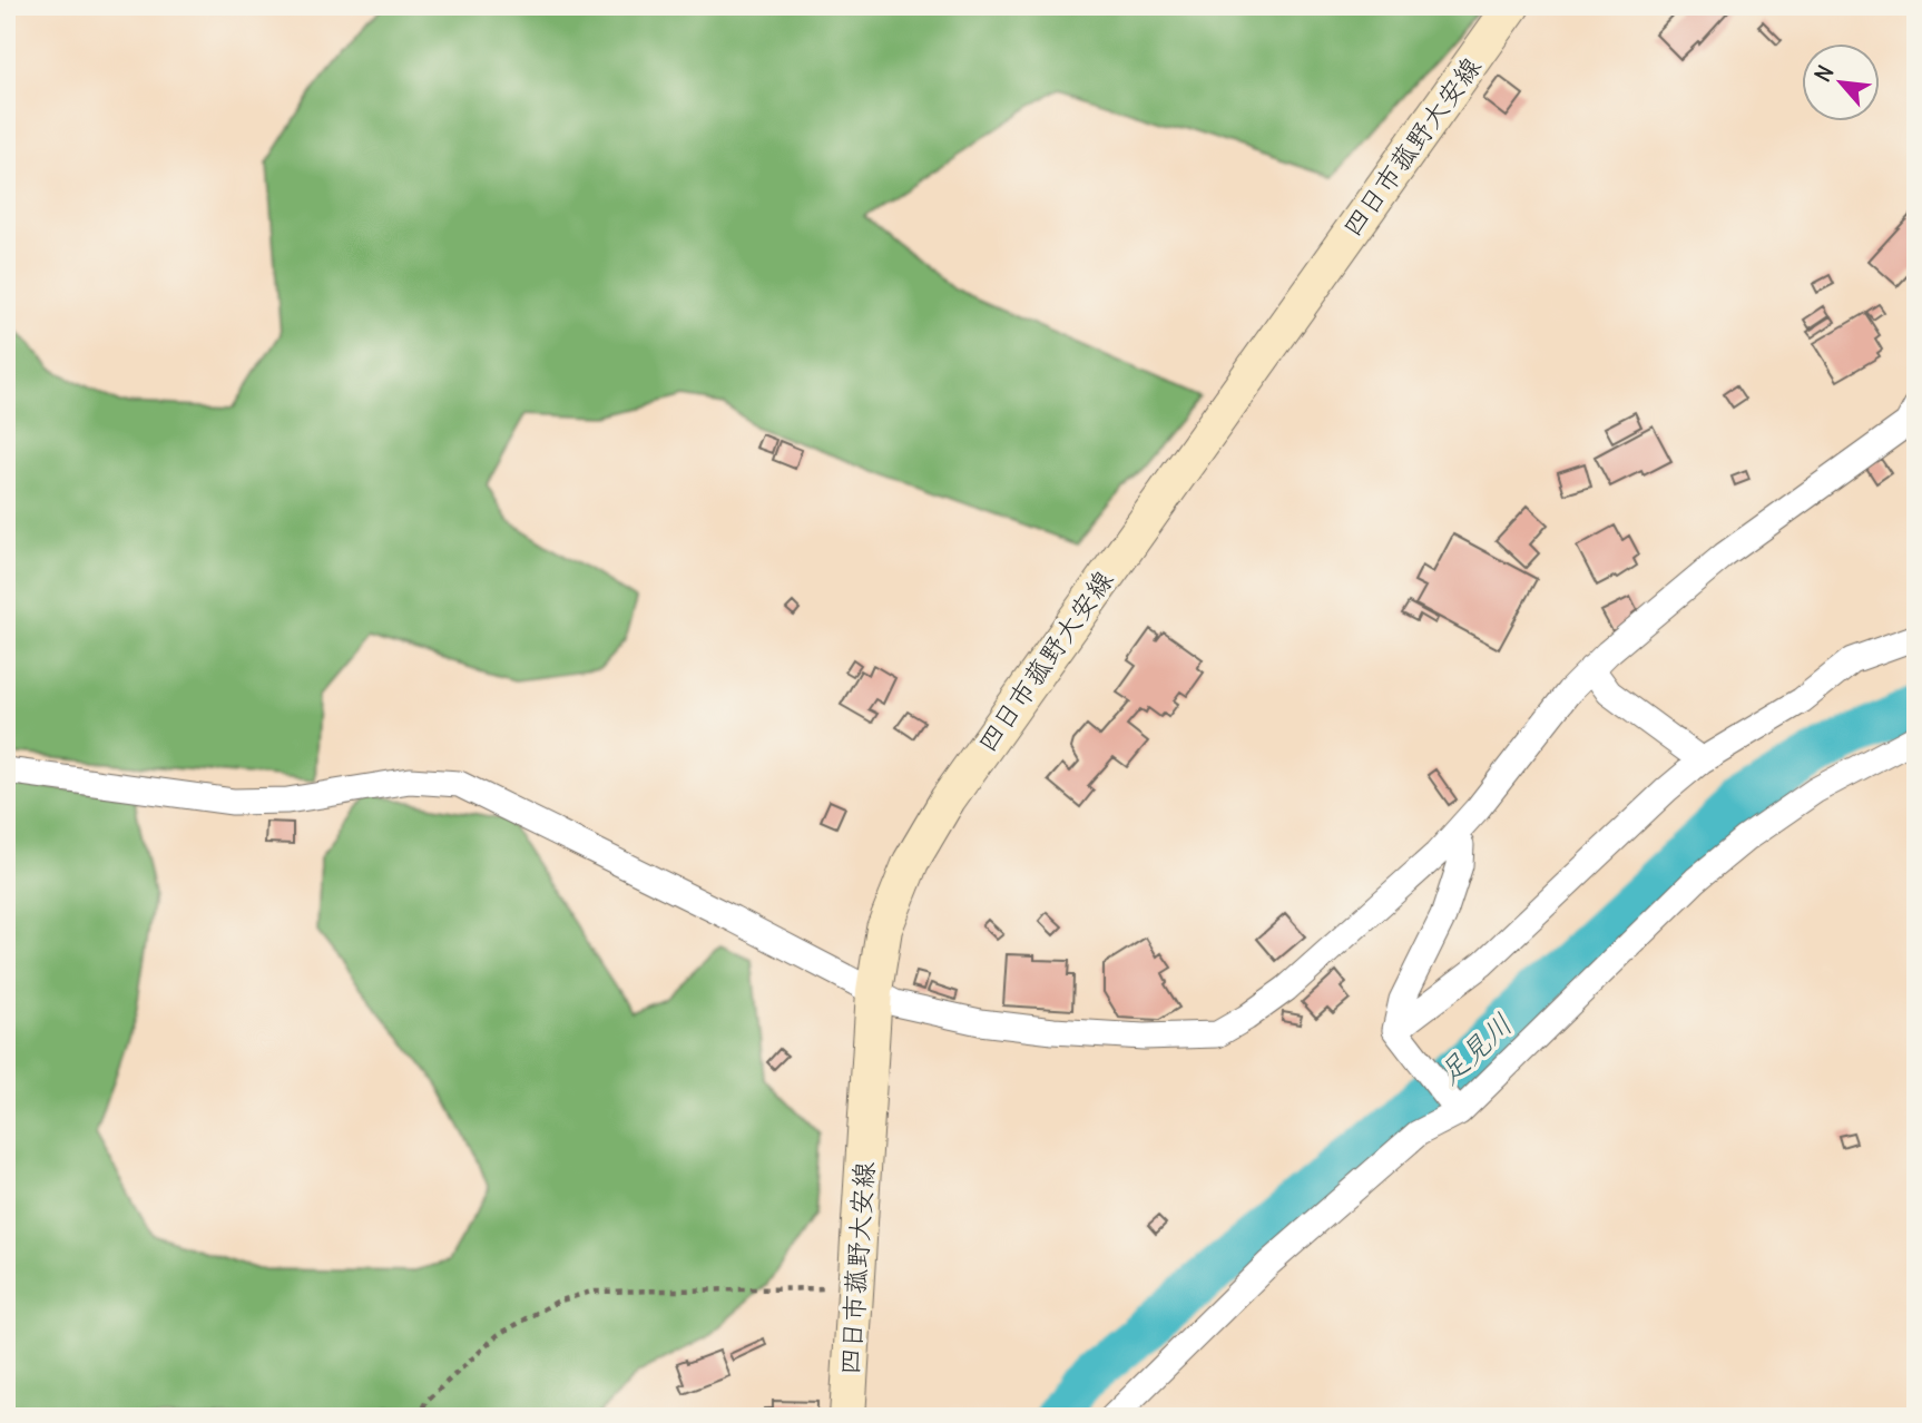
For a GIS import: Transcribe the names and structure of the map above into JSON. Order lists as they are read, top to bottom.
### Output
{
  "streets": {
    "main road": ["四日市菰野大安線"]
  },
  "water": ["足見川"],
  "north": "top left"
}
